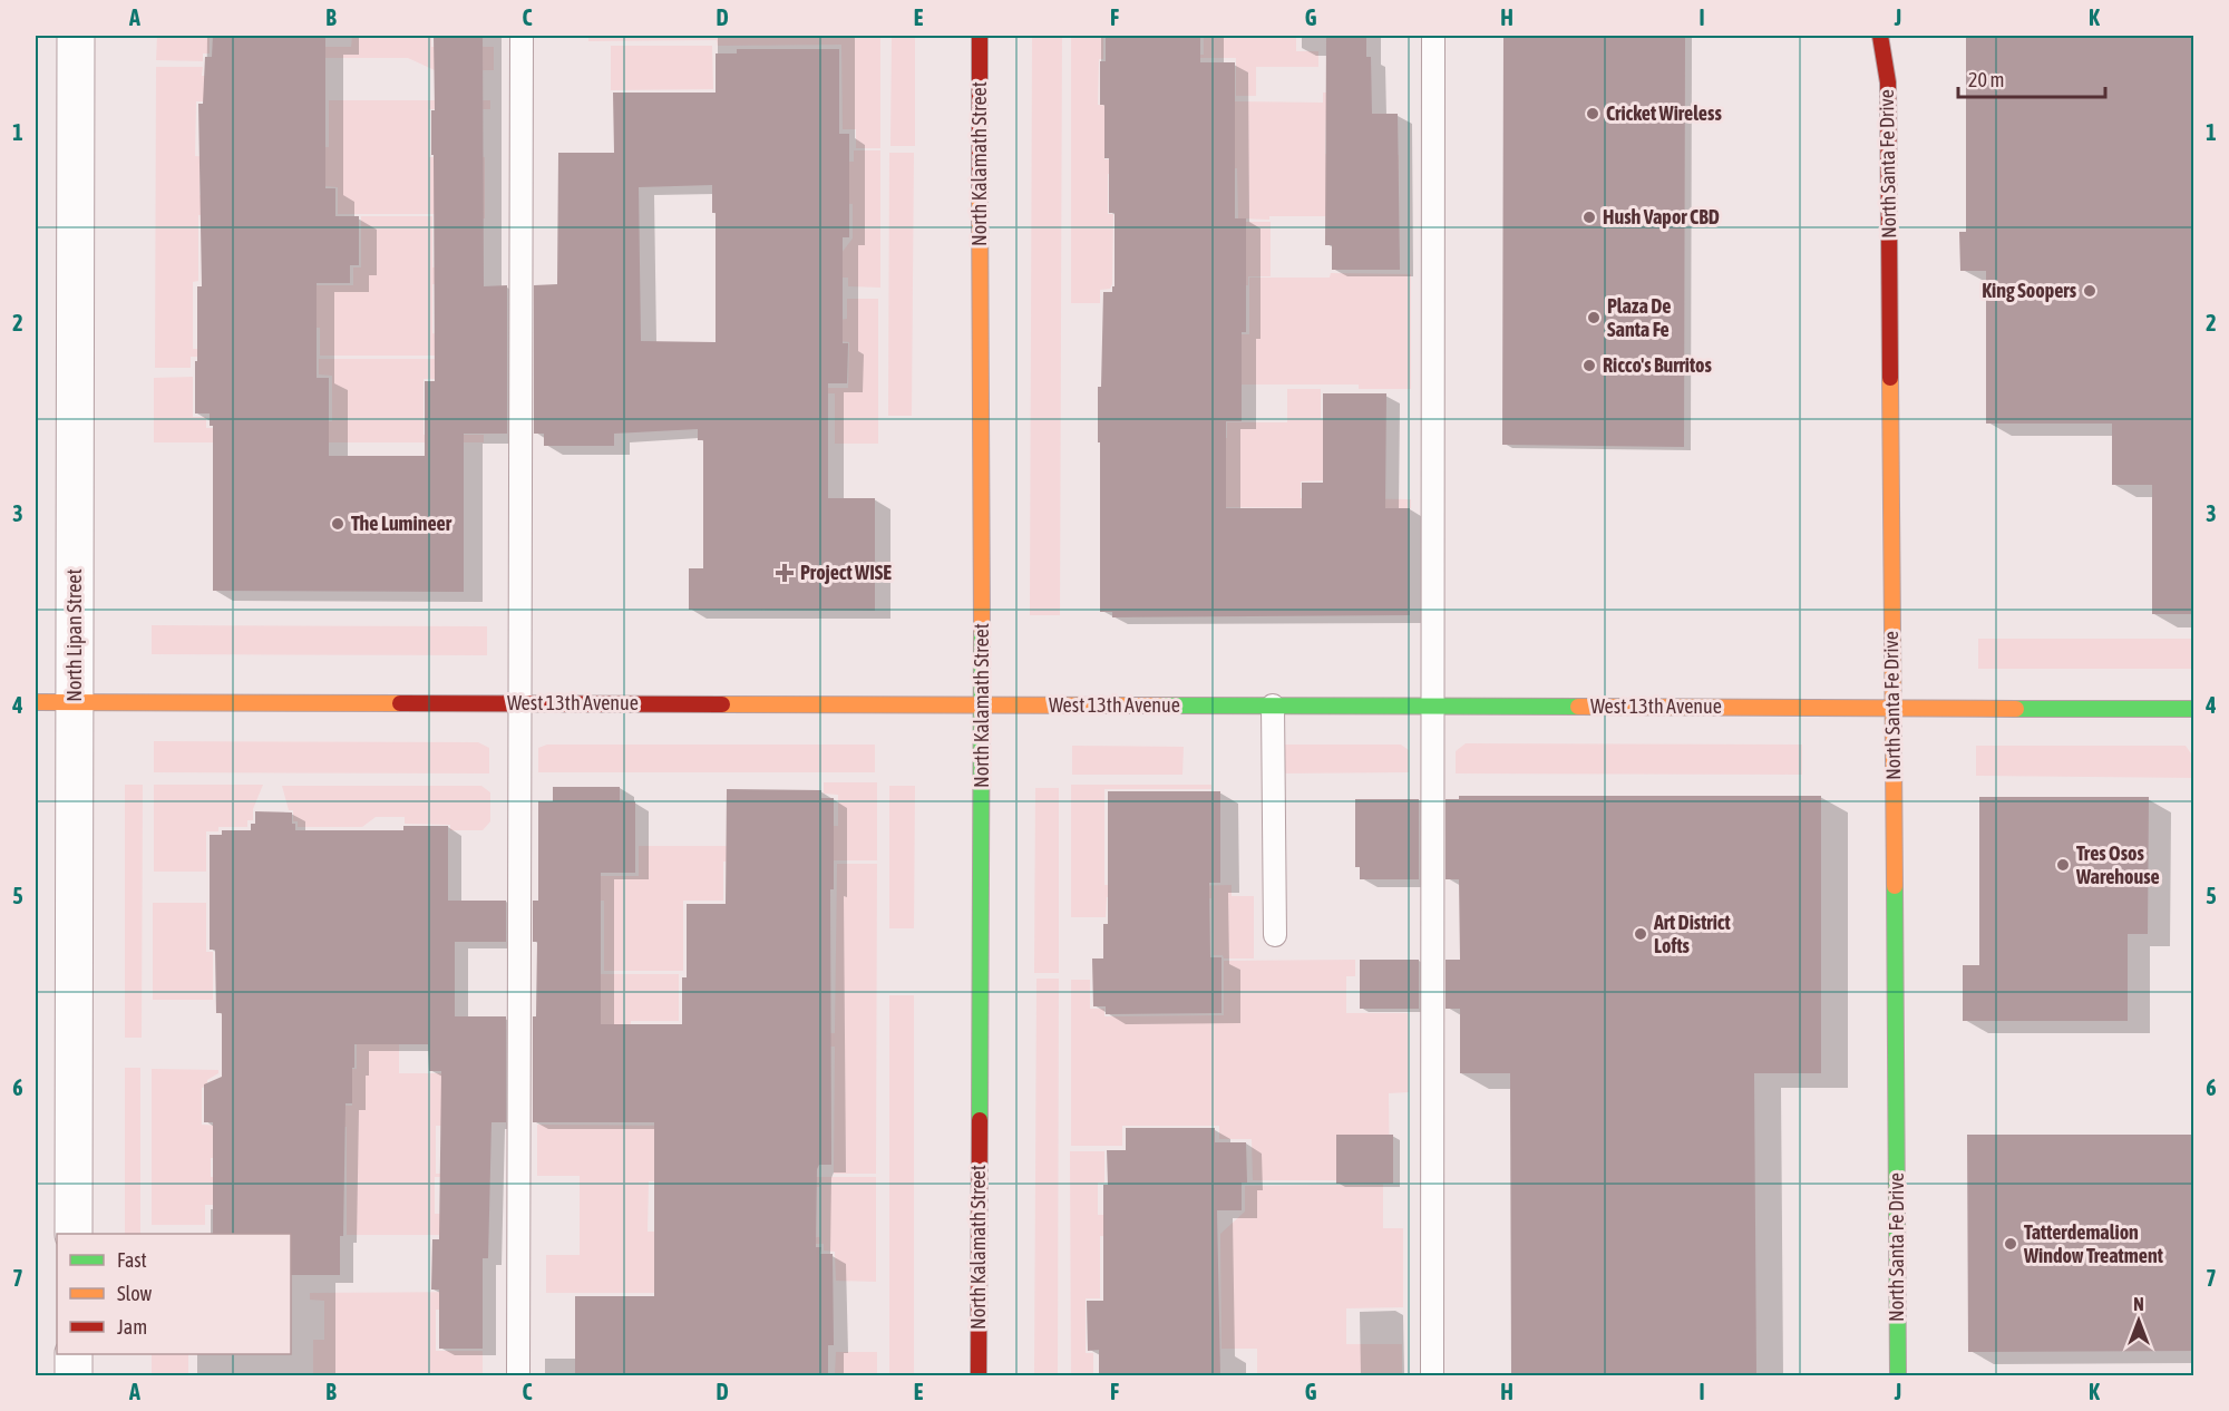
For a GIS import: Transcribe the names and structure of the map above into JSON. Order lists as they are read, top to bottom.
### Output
{
  "streets": {
    "main road": ["North Kalamath Street", "North Santa Fe Drive", "West 13th Avenue"],
    "street": ["North Lipan Street"]
  },
  "crossings": [
    ["North Kalamath Street", "West 13th Avenue"],
    ["North Santa Fe Drive", "West 13th Avenue"],
    ["North Lipan Street", "West 13th Avenue"]
  ],
  "places": {
    "other": [
      "Cricket Wireless",
      "Hush Vapor CBD",
      "King Soopers",
      "Plaza De Santa Fe",
      "Ricco's Burritos",
      "The Lumineer",
      "Tres Osos Warehouse",
      "Art District Lofts",
      "Tatterdemalion Window Treatment"
    ],
    "health": ["Project WISE"]
  },
  "legend": ["Fast", "Slow", "Jam"],
  "scale_bar": "20 m",
  "north": "top",
  "grid": {
    "columns": [
      "A",
      "B",
      "C",
      "D",
      "E",
      "F",
      "G",
      "H",
      "I",
      "J",
      "K"
    ],
    "rows": [
      "1",
      "2",
      "3",
      "4",
      "5",
      "6",
      "7"
    ]
  }
}
